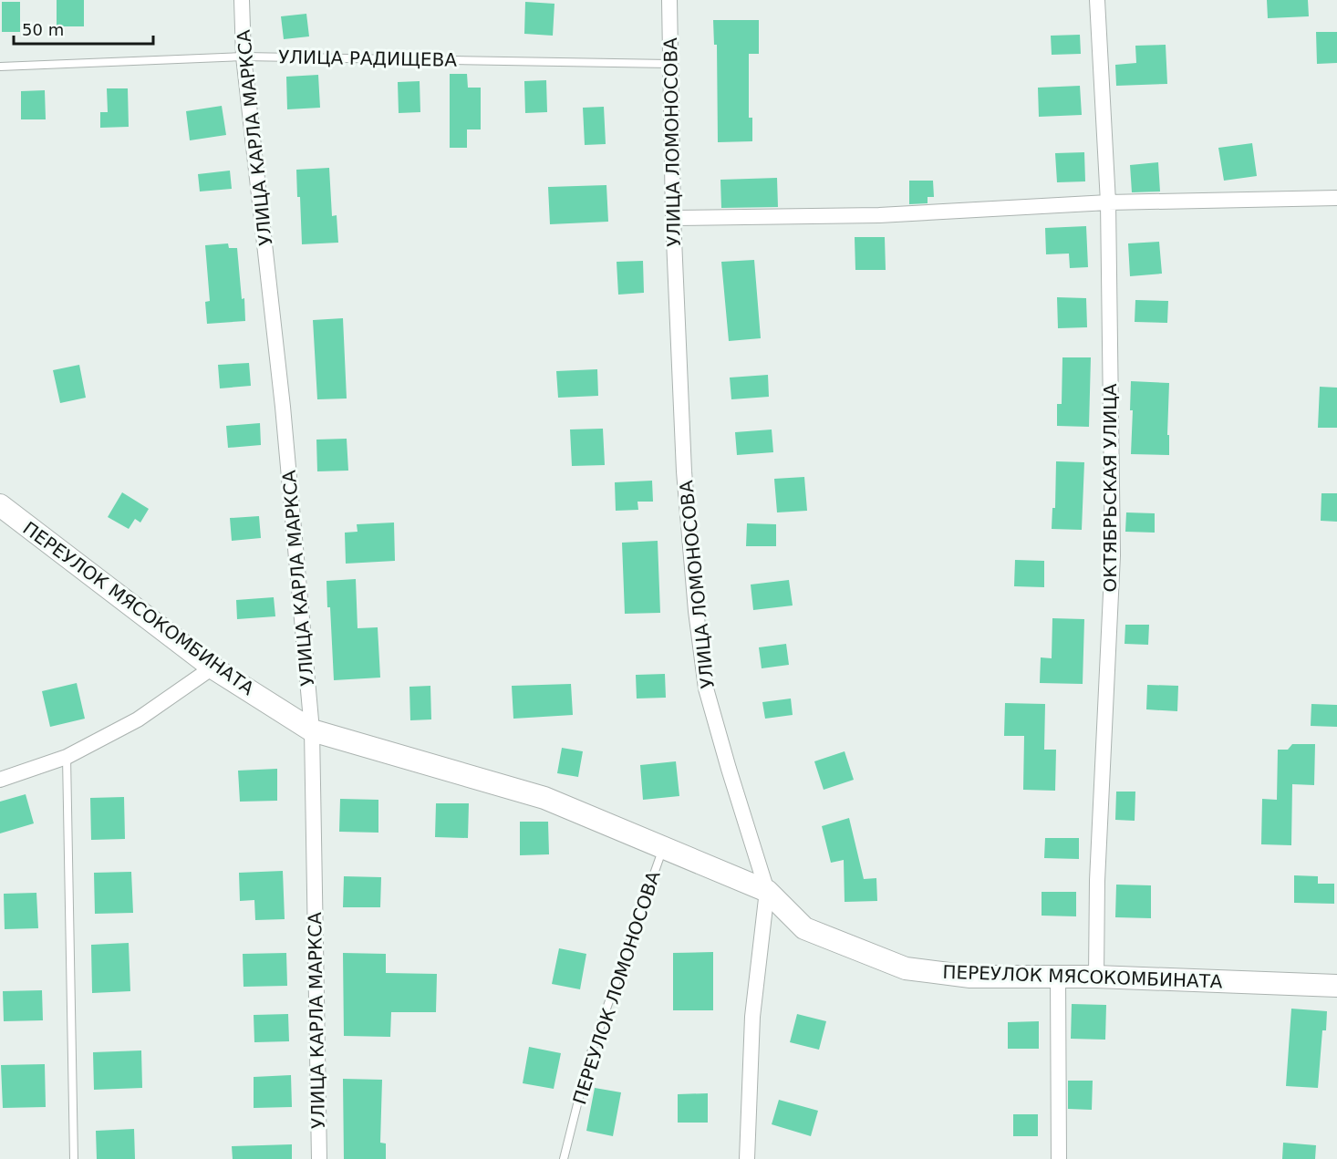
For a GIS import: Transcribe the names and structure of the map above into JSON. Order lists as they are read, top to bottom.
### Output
{
  "streets": {
    "street": [
      "УЛИЦА КАРЛА МАРКСА",
      "УЛИЦА ЛОМОНОСОВА",
      "ОКТЯБРЬСКАЯ УЛИЦА",
      "ПЕРЕУЛОК МЯСОКОМБИНАТА"
    ],
    "lane": ["УЛИЦА РАДИЩЕВА", "ПЕРЕУЛОК ЛОМОНОСОВА"]
  },
  "crossings": [
    ["УЛИЦА РАДИЩЕВА", "УЛИЦА КАРЛА МАРКСА"],
    ["УЛИЦА РАДИЩЕВА", "УЛИЦА ЛОМОНОСОВА"],
    ["УЛИЦА КАРЛА МАРКСА", "ПЕРЕУЛОК МЯСОКОМБИНАТА"],
    ["УЛИЦА ЛОМОНОСОВА", "ПЕРЕУЛОК МЯСОКОМБИНАТА"],
    ["ОКТЯБРЬСКАЯ УЛИЦА", "ПЕРЕУЛОК МЯСОКОМБИНАТА"],
    ["ПЕРЕУЛОК МЯСОКОМБИНАТА", "ПЕРЕУЛОК ЛОМОНОСОВА"]
  ],
  "scale_bar": "50 m"
}
